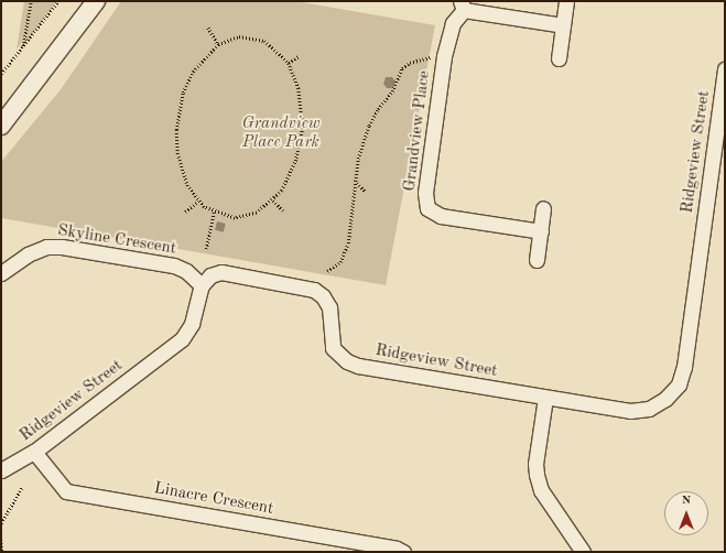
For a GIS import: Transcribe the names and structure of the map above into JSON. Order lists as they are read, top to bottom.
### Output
{
  "streets": {
    "street": [
      "Grandview Place",
      "Ridgeview Street",
      "Skyline Crescent",
      "Linacre Crescent"
    ]
  },
  "crossings": [
    ["Ridgeview Street", "Skyline Crescent"],
    ["Ridgeview Street", "Linacre Crescent"]
  ],
  "parks": ["Grandview Place Park"],
  "north": "top"
}
